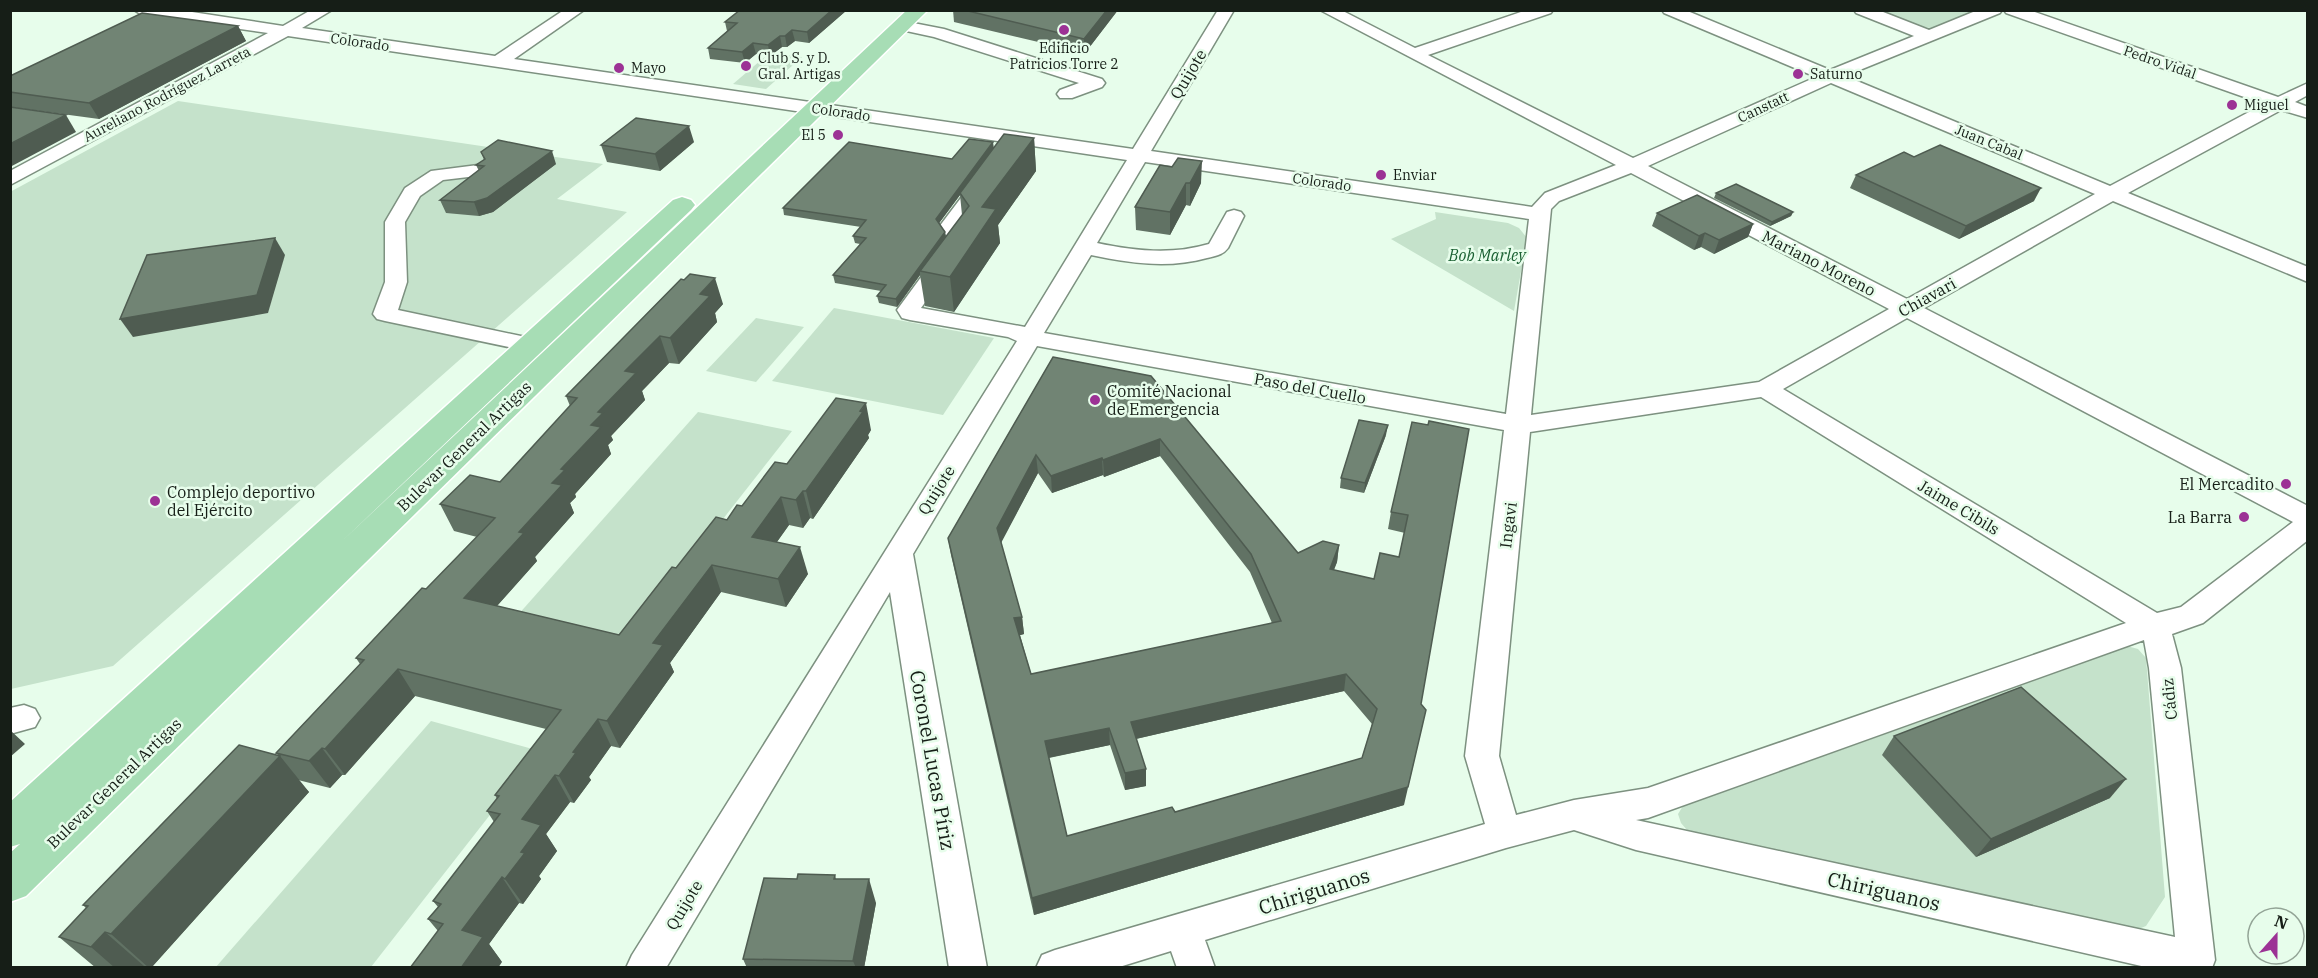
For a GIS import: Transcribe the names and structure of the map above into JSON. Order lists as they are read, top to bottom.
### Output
{
  "streets": {
    "main road": ["Bulevar General Artigas"],
    "street": [
      "Colorado",
      "Pedro Vidal",
      "Quijote",
      "Aureliano Rodríguez Larreta",
      "Canstatt",
      "Juan Cabal",
      "Mariano Moreno",
      "Chiavari",
      "Paso del Cuello",
      "Jaime Cibils",
      "Ingavi",
      "Cádiz",
      "Coronel Lucas Píriz",
      "Chiriguanos"
    ]
  },
  "crossings": [
    ["Colorado", "Quijote"],
    ["Colorado", "Aureliano Rodríguez Larreta"],
    ["Colorado", "Canstatt"],
    ["Colorado", "Paso del Cuello"],
    ["Colorado", "Bulevar General Artigas"],
    ["Colorado", "Ingavi"],
    ["Pedro Vidal", "Chiavari"],
    ["Quijote", "Paso del Cuello"],
    ["Quijote", "Coronel Lucas Píriz"],
    ["Canstatt", "Juan Cabal"],
    ["Canstatt", "Mariano Moreno"],
    ["Canstatt", "Ingavi"],
    ["Juan Cabal", "Chiavari"],
    ["Mariano Moreno", "Chiavari"],
    ["Chiavari", "Paso del Cuello"],
    ["Chiavari", "Jaime Cibils"],
    ["Chiavari", "Ingavi"],
    ["Paso del Cuello", "Ingavi"],
    ["Jaime Cibils", "Cádiz"],
    ["Jaime Cibils", "Chiriguanos"],
    ["Ingavi", "Chiriguanos"],
    ["Cádiz", "Chiriguanos"]
  ],
  "parks": ["Bob Marley"],
  "places": [
    "Edificio Patricios Torre 2",
    "Club S. y D. Gral. Artigas",
    "Mayo",
    "Saturno",
    "Miguel",
    "El 5",
    "Enviar",
    "Comité Nacional de Emergencia",
    "El Mercadito",
    "Complejo deportivo del Ejército",
    "La Barra"
  ],
  "north": "top"
}
